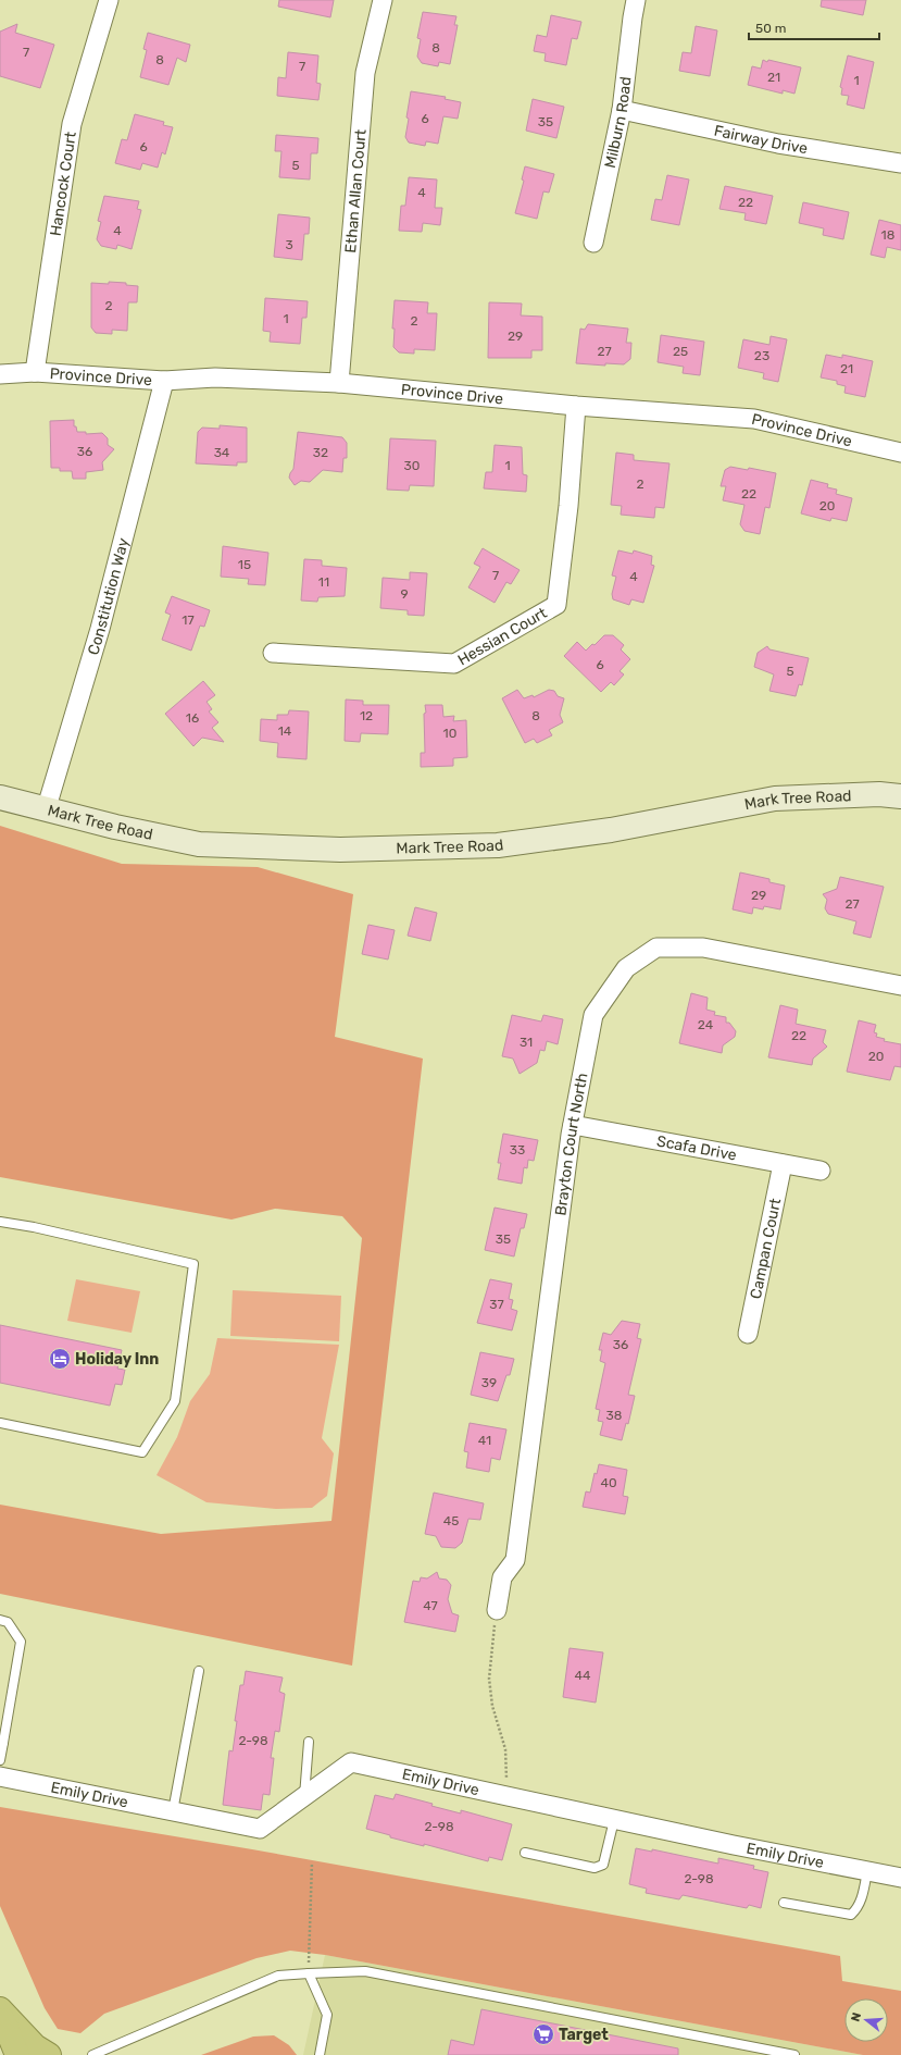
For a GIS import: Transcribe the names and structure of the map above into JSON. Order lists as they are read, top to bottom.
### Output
{
  "streets": {
    "main road": ["Mark Tree Road"],
    "street": [
      "Milburn Road",
      "Fairway Drive",
      "Hancock Court",
      "Ethan Allan Court",
      "Province Drive",
      "Constitution Way",
      "Hessian Court",
      "Brayton Court North",
      "Scafa Drive",
      "Campan Court",
      "Emily Drive"
    ]
  },
  "crossings": [
    ["Milburn Road", "Fairway Drive"],
    ["Hancock Court", "Province Drive"],
    ["Ethan Allan Court", "Province Drive"],
    ["Province Drive", "Constitution Way"],
    ["Province Drive", "Hessian Court"],
    ["Constitution Way", "Mark Tree Road"],
    ["Brayton Court North", "Scafa Drive"],
    ["Scafa Drive", "Campan Court"]
  ],
  "places": {
    "hotel": ["Holiday Inn"],
    "supermarket": ["Target"]
  },
  "house_numbers": [
    "8",
    "7",
    "8",
    "7",
    "21",
    "1",
    "6",
    "35",
    "6",
    "5",
    "4",
    "22",
    "4",
    "18",
    "3",
    "2",
    "1",
    "2",
    "29",
    "27",
    "25",
    "23",
    "21",
    "36",
    "34",
    "32",
    "30",
    "1",
    "2",
    "22",
    "20",
    "15",
    "7",
    "4",
    "11",
    "9",
    "17",
    "6",
    "5",
    "12",
    "8",
    "16",
    "14",
    "10",
    "29",
    "27",
    "24",
    "22",
    "31",
    "20",
    "33",
    "35",
    "37",
    "36",
    "39",
    "38",
    "41",
    "40",
    "45",
    "47",
    "44",
    "2-98",
    "2-98",
    "2-98"
  ],
  "scale_bar": "50 m",
  "north": "left"
}
